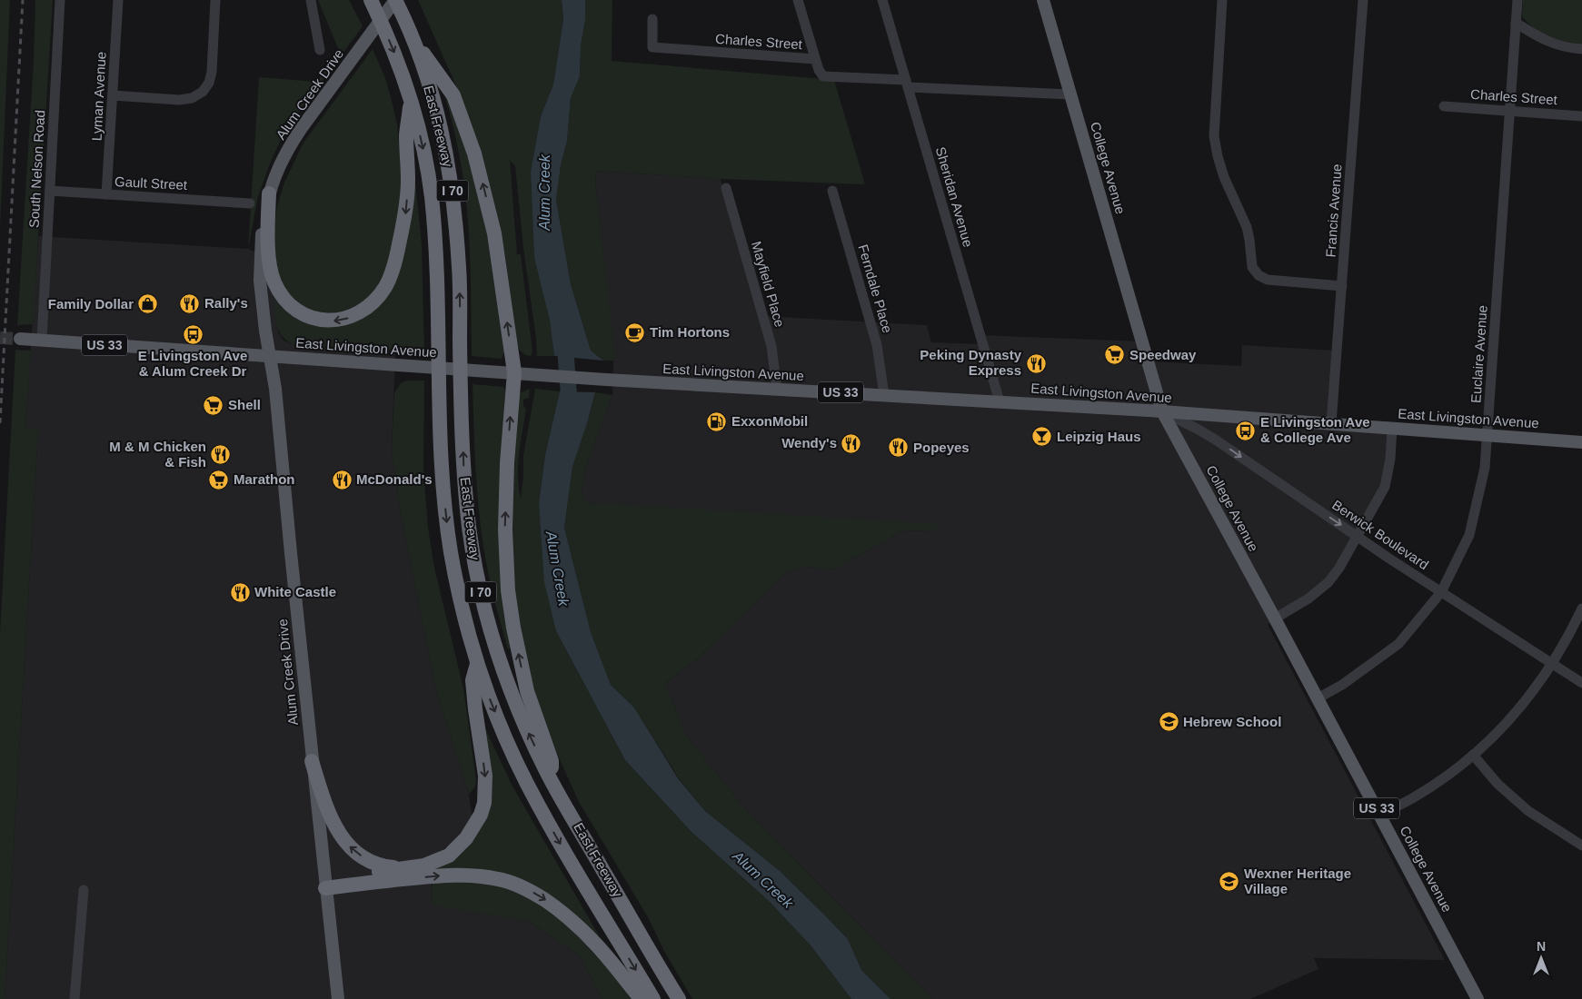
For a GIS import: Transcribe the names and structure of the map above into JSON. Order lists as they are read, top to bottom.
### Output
{
  "streets": {
    "highway": ["East Freeway", "I 70"],
    "main road": [
      "Alum Creek Drive",
      "College Avenue",
      "US 33",
      "East Livingston Avenue"
    ],
    "street": [
      "Charles Street",
      "Lyman Avenue",
      "South Nelson Road",
      "Gault Street",
      "Sheridan Avenue",
      "Francis Avenue",
      "Mayfield Place",
      "Ferndale Place",
      "Euclaire Avenue",
      "Berwick Boulevard"
    ]
  },
  "crossings": [
    ["Charles Street", "College Avenue"],
    ["Charles Street", "Sheridan Avenue"],
    ["Charles Street", "Euclaire Avenue"],
    ["Alum Creek Drive", "East Freeway"],
    ["Alum Creek Drive", "East Livingston Avenue"],
    ["Lyman Avenue", "Gault Street"],
    ["College Avenue", "East Livingston Avenue"],
    ["College Avenue", "Euclaire Avenue"],
    ["College Avenue", "Berwick Boulevard"],
    ["South Nelson Road", "Gault Street"],
    ["South Nelson Road", "East Livingston Avenue"],
    ["Sheridan Avenue", "East Livingston Avenue"],
    ["Francis Avenue", "East Livingston Avenue"],
    ["Mayfield Place", "East Livingston Avenue"],
    ["Ferndale Place", "East Livingston Avenue"],
    ["East Livingston Avenue", "Euclaire Avenue"],
    ["East Livingston Avenue", "Berwick Boulevard"],
    ["Euclaire Avenue", "Berwick Boulevard"]
  ],
  "one_way": ["Berwick Boulevard"],
  "water": ["Alum Creek"],
  "places": {
    "restaurant": [
      "Rally's",
      "Peking Dynasty Express",
      "Wendy's",
      "Popeyes",
      "M & M Chicken & Fish",
      "McDonald's",
      "White Castle"
    ],
    "shop": ["Family Dollar"],
    "cafe": ["Tim Hortons"],
    "bus stop": ["E Livingston Ave & Alum Creek Dr", "E Livingston Ave & College Ave"],
    "supermarket": ["Speedway", "Shell", "Marathon"],
    "fuel station": ["ExxonMobil"],
    "bar": ["Leipzig Haus"],
    "school or university": ["Hebrew School", "Wexner Heritage Village"]
  },
  "north": "top"
}
